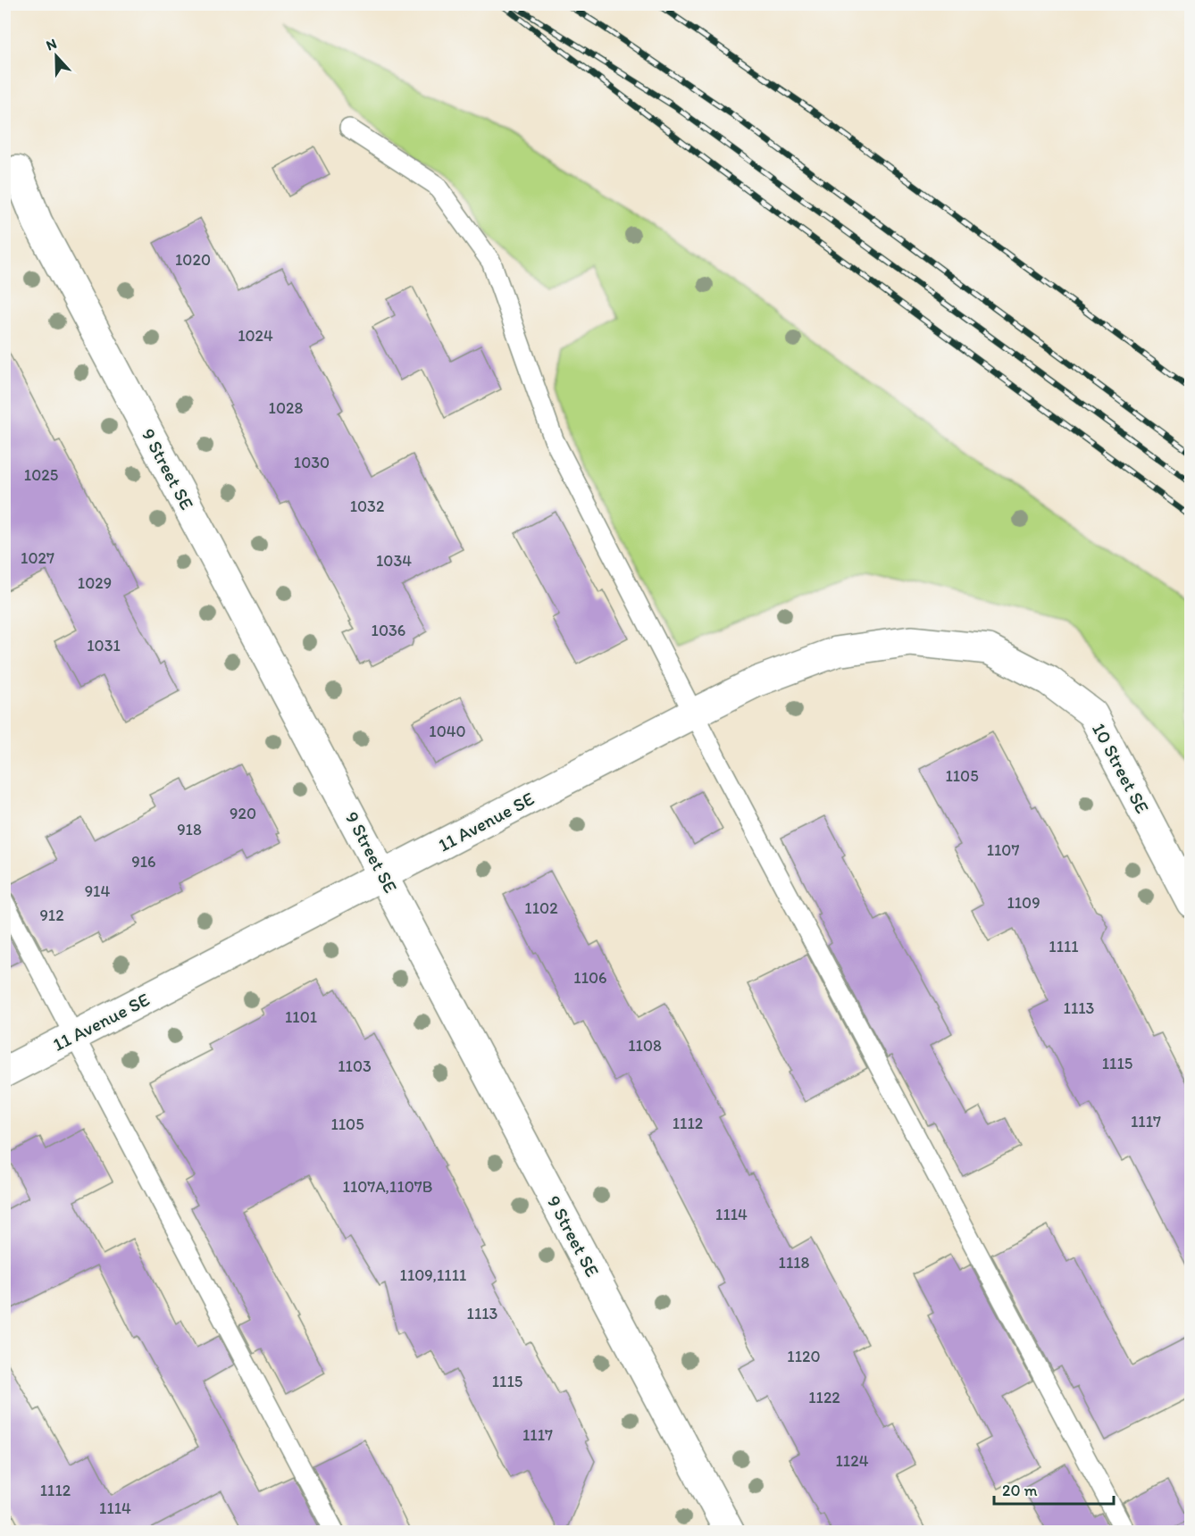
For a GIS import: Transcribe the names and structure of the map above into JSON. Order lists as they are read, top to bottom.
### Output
{
  "streets": {
    "street": ["9 Street SE", "10 Street SE", "11 Avenue SE"]
  },
  "crossings": [
    ["9 Street SE", "11 Avenue SE"],
    ["10 Street SE", "11 Avenue SE"]
  ],
  "house_numbers": [
    "1020",
    "1024",
    "1028",
    "1030",
    "1025",
    "1032",
    "1027",
    "1034",
    "1029",
    "1036",
    "1031",
    "1040",
    "1105",
    "920",
    "918",
    "1107",
    "916",
    "914",
    "1109",
    "1102",
    "912",
    "1111",
    "1106",
    "1113",
    "1101",
    "1108",
    "1115",
    "1103",
    "1117",
    "1112",
    "1105",
    "1107A,1107B",
    "1114",
    "1118",
    "1109,1111",
    "1113",
    "1120",
    "1115",
    "1122",
    "1117",
    "1124",
    "1112",
    "1114"
  ],
  "scale_bar": "20 m",
  "north": "top"
}
